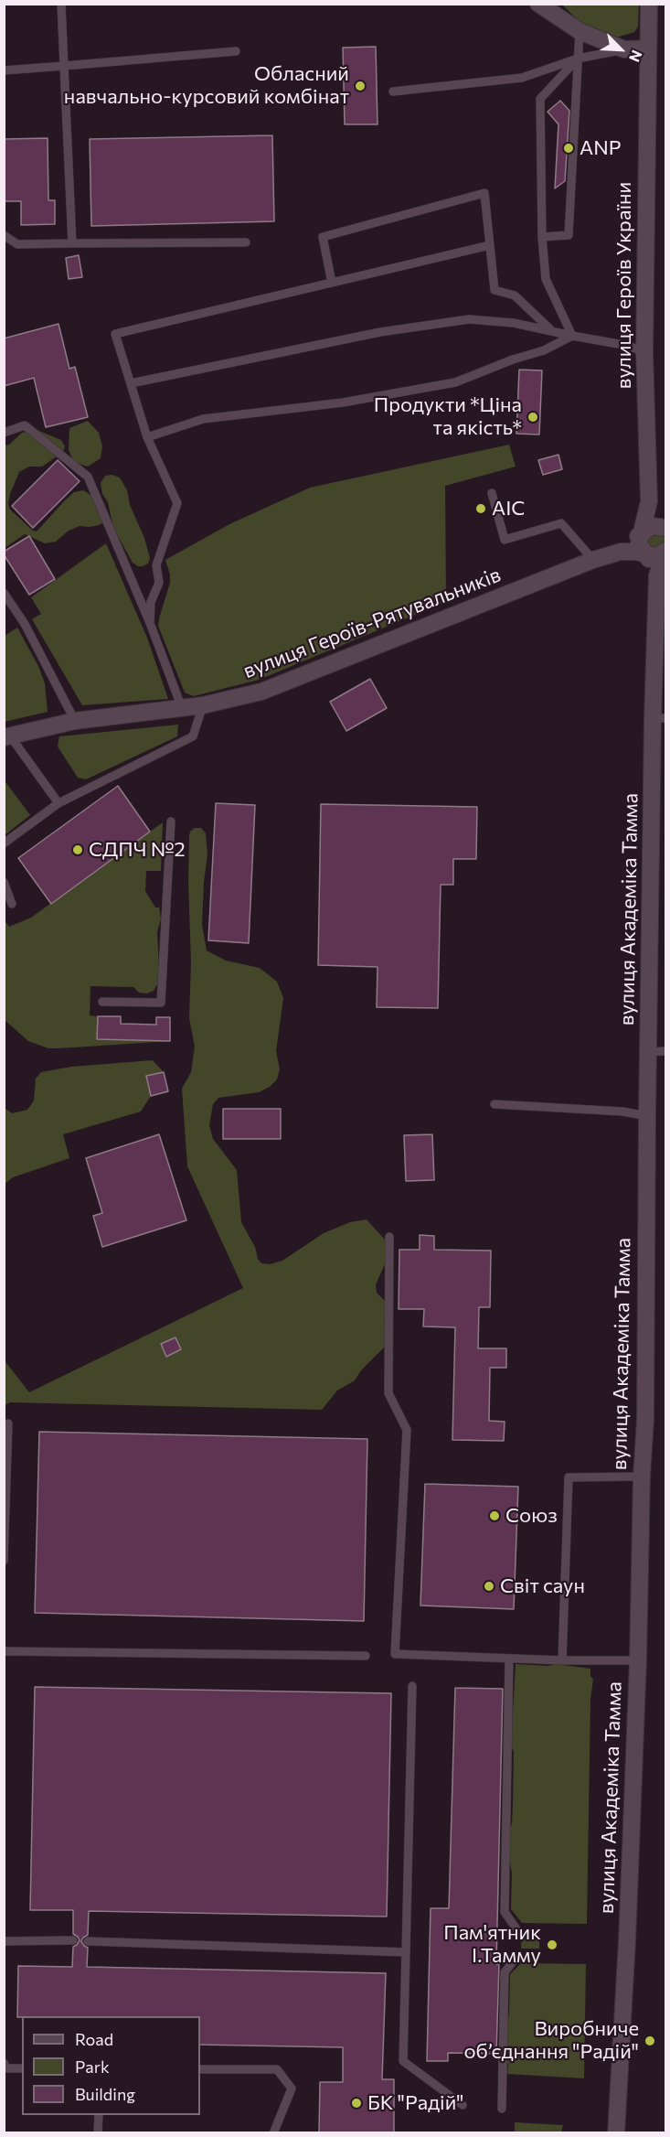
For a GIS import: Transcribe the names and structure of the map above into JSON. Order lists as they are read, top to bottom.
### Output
{
  "streets": {
    "main road": ["вулиця Героїв України", "вулиця Героїв-Рятувальників", "вулиця Академіка Тамма"]
  },
  "crossings": [
    ["вулиця Героїв України", "вулиця Героїв-Рятувальників"],
    ["вулиця Героїв-Рятувальників", "вулиця Академіка Тамма"]
  ],
  "places": [
    "Обласний навчально-курсовий комбінат",
    "ANP",
    "Продукти *Ціна та якість*",
    "АІС",
    "СДПЧ №2",
    "Союз",
    "Світ саун",
    "Пам'ятник І.Тамму",
    "Виробниче об’єднання \"Радій\"",
    "БК \"Радій\""
  ],
  "legend": ["Road", "Park", "Building"],
  "north": "bottom right"
}
